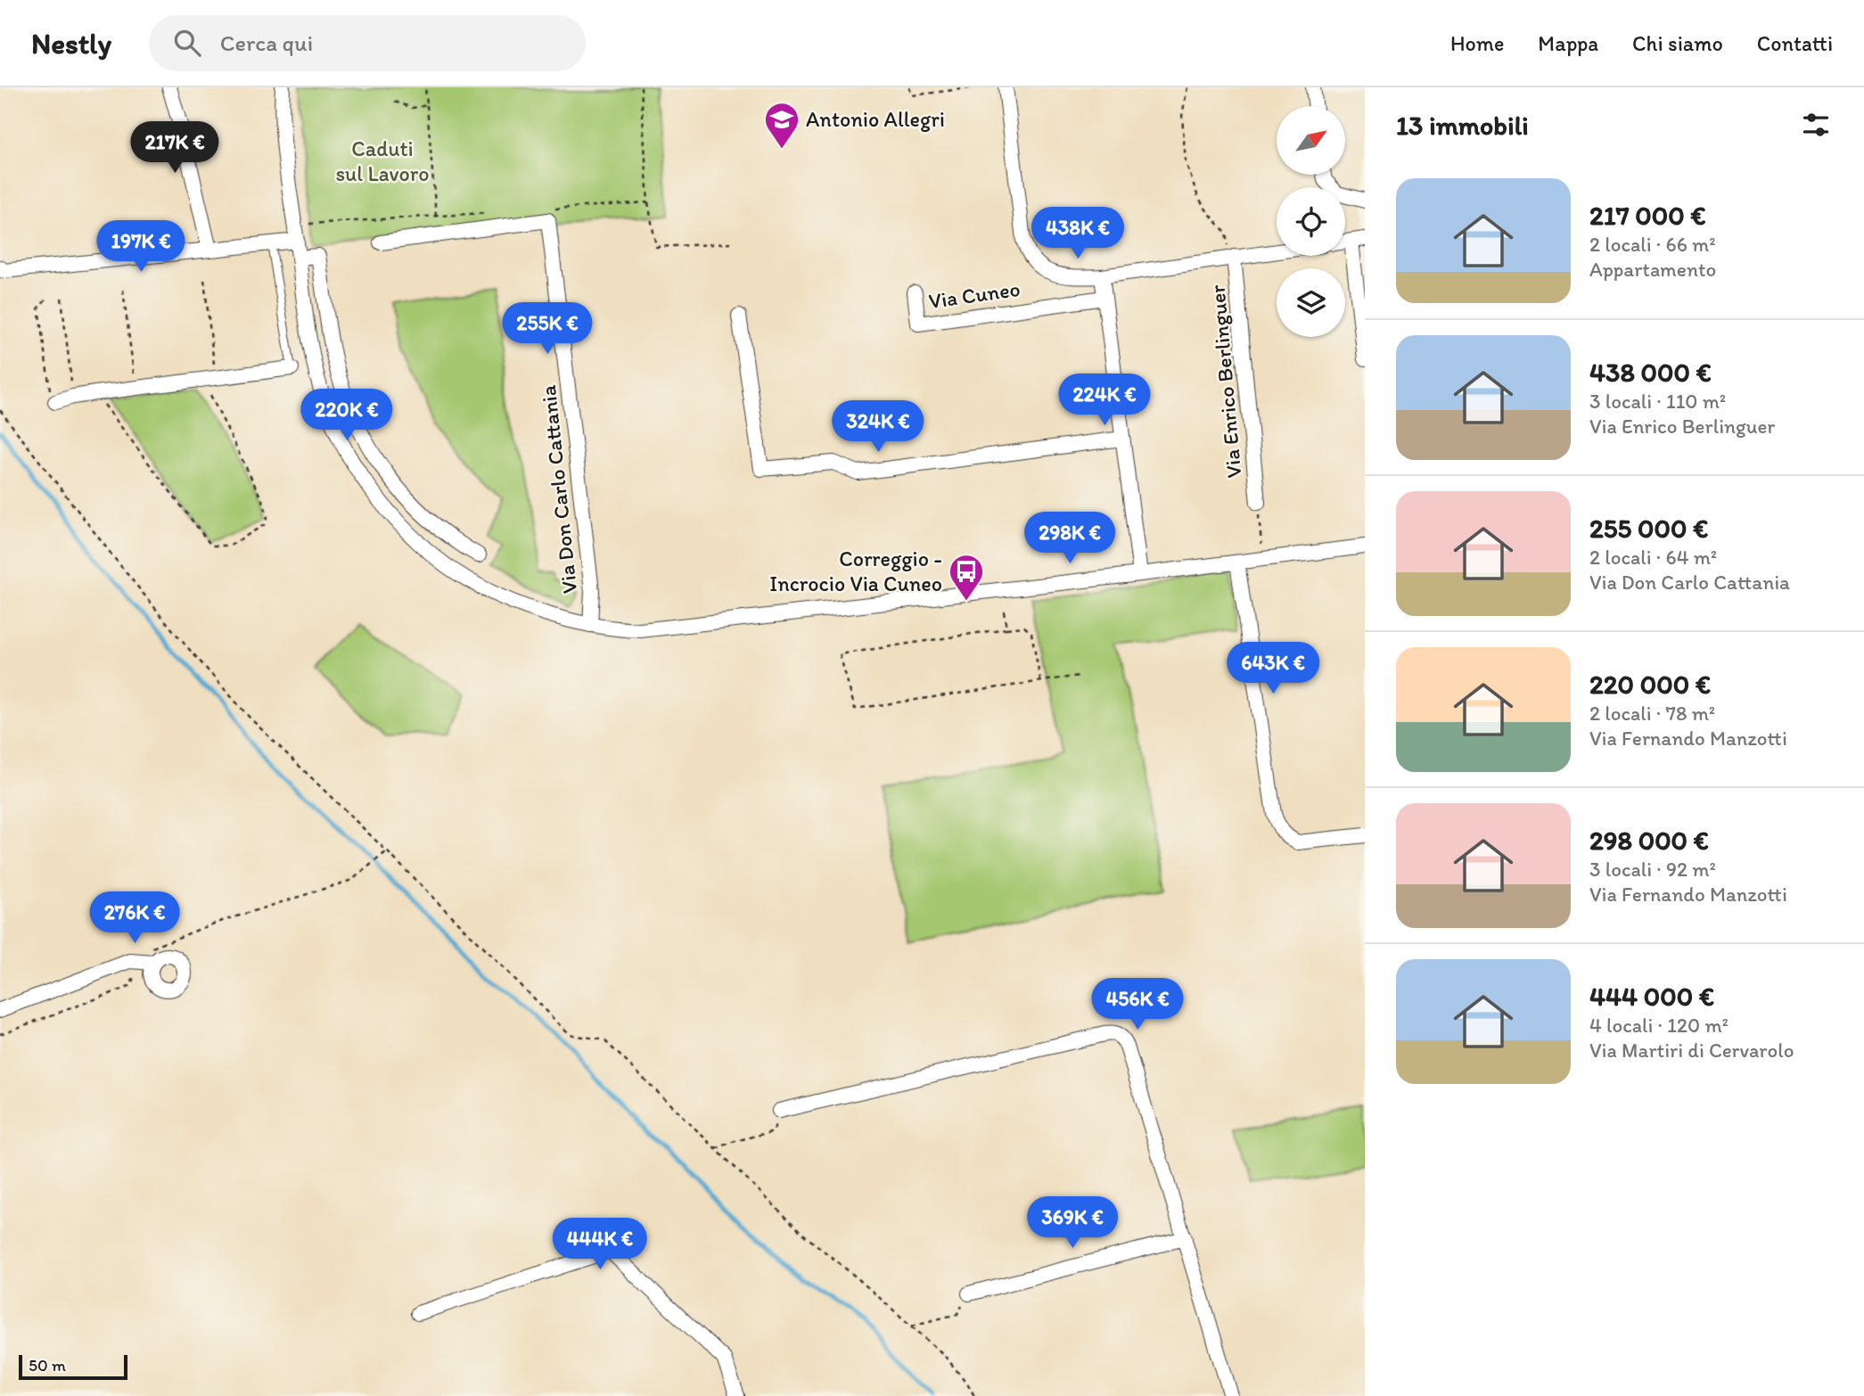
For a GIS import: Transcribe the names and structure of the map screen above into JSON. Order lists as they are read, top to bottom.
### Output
{
  "streets": {
    "street": ["Via Cuneo", "Via Enrico Berlinguer", "Via Don Carlo Cattania"]
  },
  "parks": ["Caduti sul Lavoro"],
  "places": {
    "school or university": ["Antonio Allegri"],
    "bus stop": ["Correggio - Incrocio Via Cuneo"]
  },
  "scale_bar": "50 m",
  "north": "top right",
  "page": {
    "header": "Nestly",
    "search": "Cerca qui",
    "nav": [
      "Home",
      "Mappa",
      "Chi siamo",
      "Contatti"
    ],
    "heading": "13 immobili",
    "price": [
      "217K €",
      "438K €",
      "197K €",
      "255K €",
      "224K €",
      "220K €",
      "324K €",
      "298K €",
      "643K €",
      "276K €",
      "456K €",
      "369K €",
      "444K €"
    ],
    "list": [
      {
        "name": "217 000 €",
        "note": "2 locali · 66 m² · Appartamento"
      },
      {
        "name": "438 000 €",
        "note": "3 locali · 110 m² · Via Enrico Berlinguer"
      },
      {
        "name": "255 000 €",
        "note": "2 locali · 64 m² · Via Don Carlo Cattania"
      },
      {
        "name": "220 000 €",
        "note": "2 locali · 78 m² · Via Fernando Manzotti"
      },
      {
        "name": "298 000 €",
        "note": "3 locali · 92 m² · Via Fernando Manzotti"
      },
      {
        "name": "444 000 €",
        "note": "4 locali · 120 m² · Via Martiri di Cervarolo"
      }
    ],
    "scale": "50 m"
  }
}
